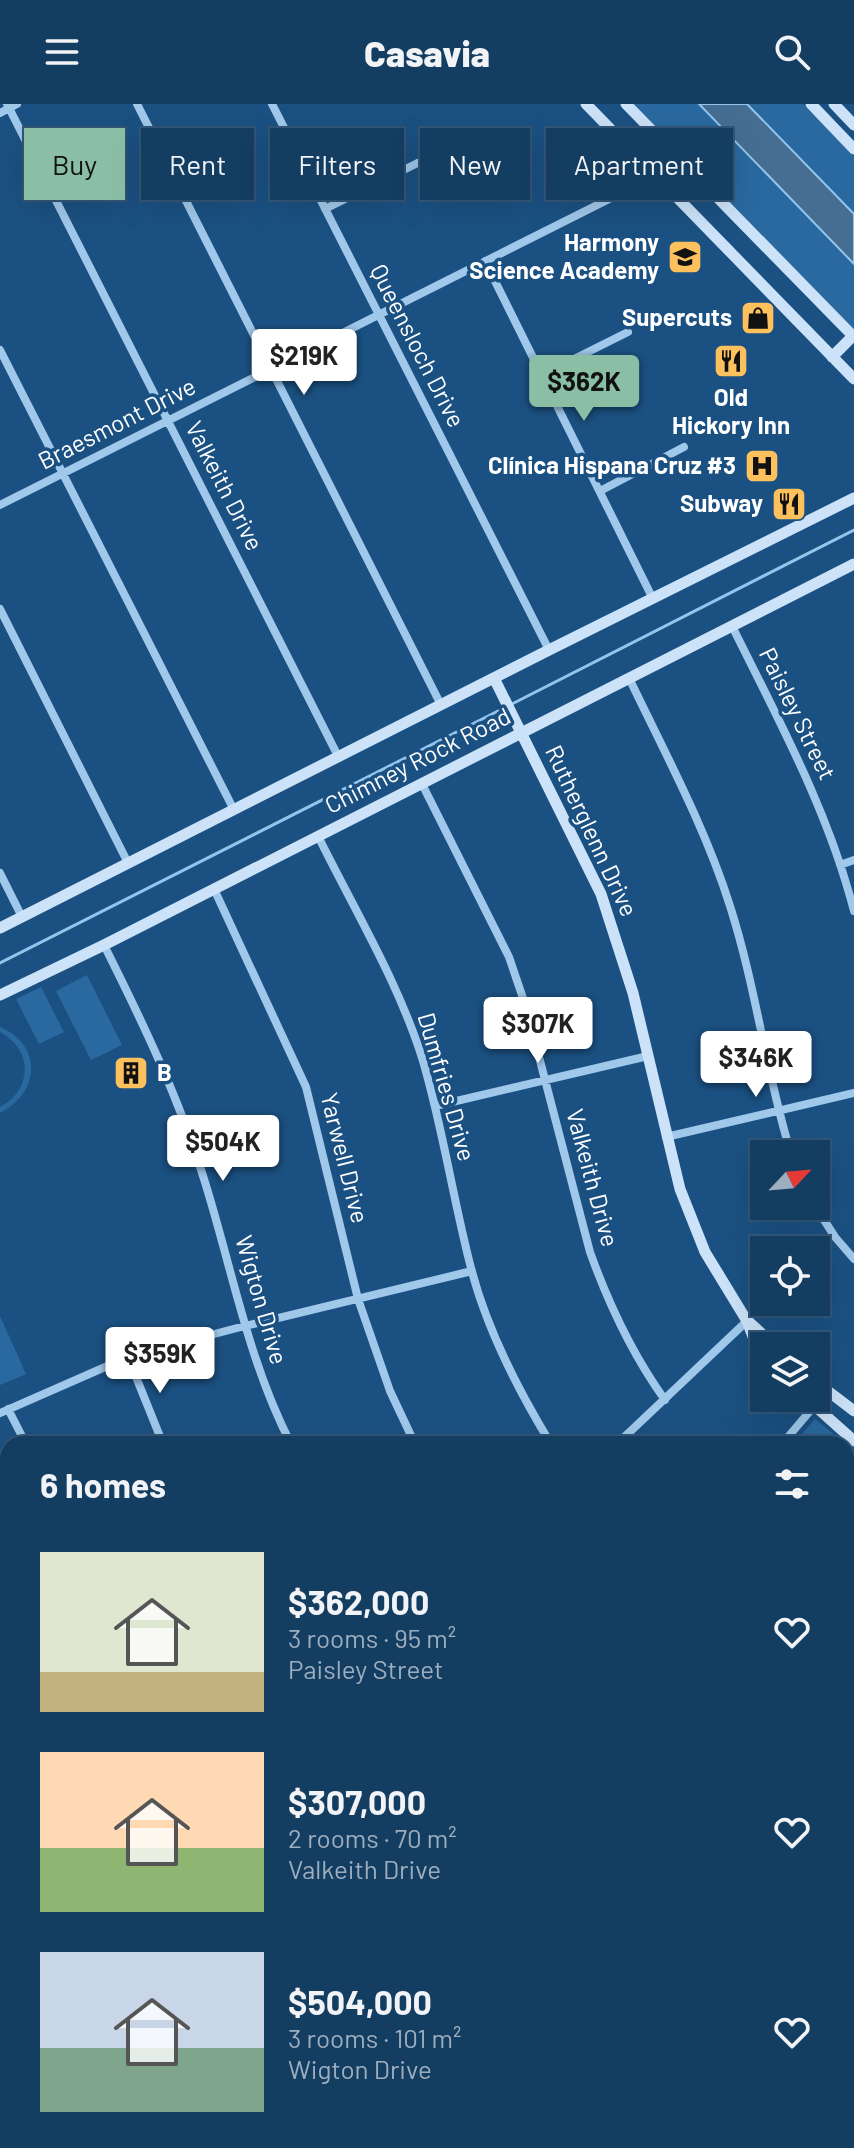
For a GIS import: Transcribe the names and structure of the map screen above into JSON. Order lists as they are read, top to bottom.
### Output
{
  "streets": {
    "main road": ["Chimney Rock Road", "Rutherglenn Drive"],
    "street": [
      "Queensloch Drive",
      "Braesmont Drive",
      "Valkeith Drive",
      "Paisley Street",
      "Dumfries Drive",
      "Yarwell Drive",
      "Wigton Drive"
    ]
  },
  "crossings": [
    ["Queensloch Drive", "Braesmont Drive"],
    ["Queensloch Drive", "Chimney Rock Road"],
    ["Braesmont Drive", "Valkeith Drive"],
    ["Valkeith Drive", "Chimney Rock Road"],
    ["Paisley Street", "Chimney Rock Road"],
    ["Chimney Rock Road", "Rutherglenn Drive"],
    ["Chimney Rock Road", "Dumfries Drive"],
    ["Chimney Rock Road", "Yarwell Drive"],
    ["Chimney Rock Road", "Wigton Drive"]
  ],
  "places": {
    "school or university": ["Harmony Science Academy"],
    "shop": ["Supercuts"],
    "restaurant": ["Old Hickory Inn", "Subway"],
    "hospital": ["Clínica Hispana Cruz #3"],
    "building": ["B"]
  },
  "north": "top right",
  "page": {
    "header": "Casavia",
    "chip": [
      "Buy",
      "Rent",
      "Filters",
      "New",
      "Apartment"
    ],
    "price": [
      "$219K",
      "$362K",
      "$307K",
      "$346K",
      "$504K",
      "$359K"
    ],
    "heading": "6 homes",
    "list": [
      {
        "name": "$362,000",
        "note": "3 rooms · 95 m² · Paisley Street"
      },
      {
        "name": "$307,000",
        "note": "2 rooms · 70 m² · Valkeith Drive"
      },
      {
        "name": "$504,000",
        "note": "3 rooms · 101 m² · Wigton Drive"
      }
    ]
  }
}
